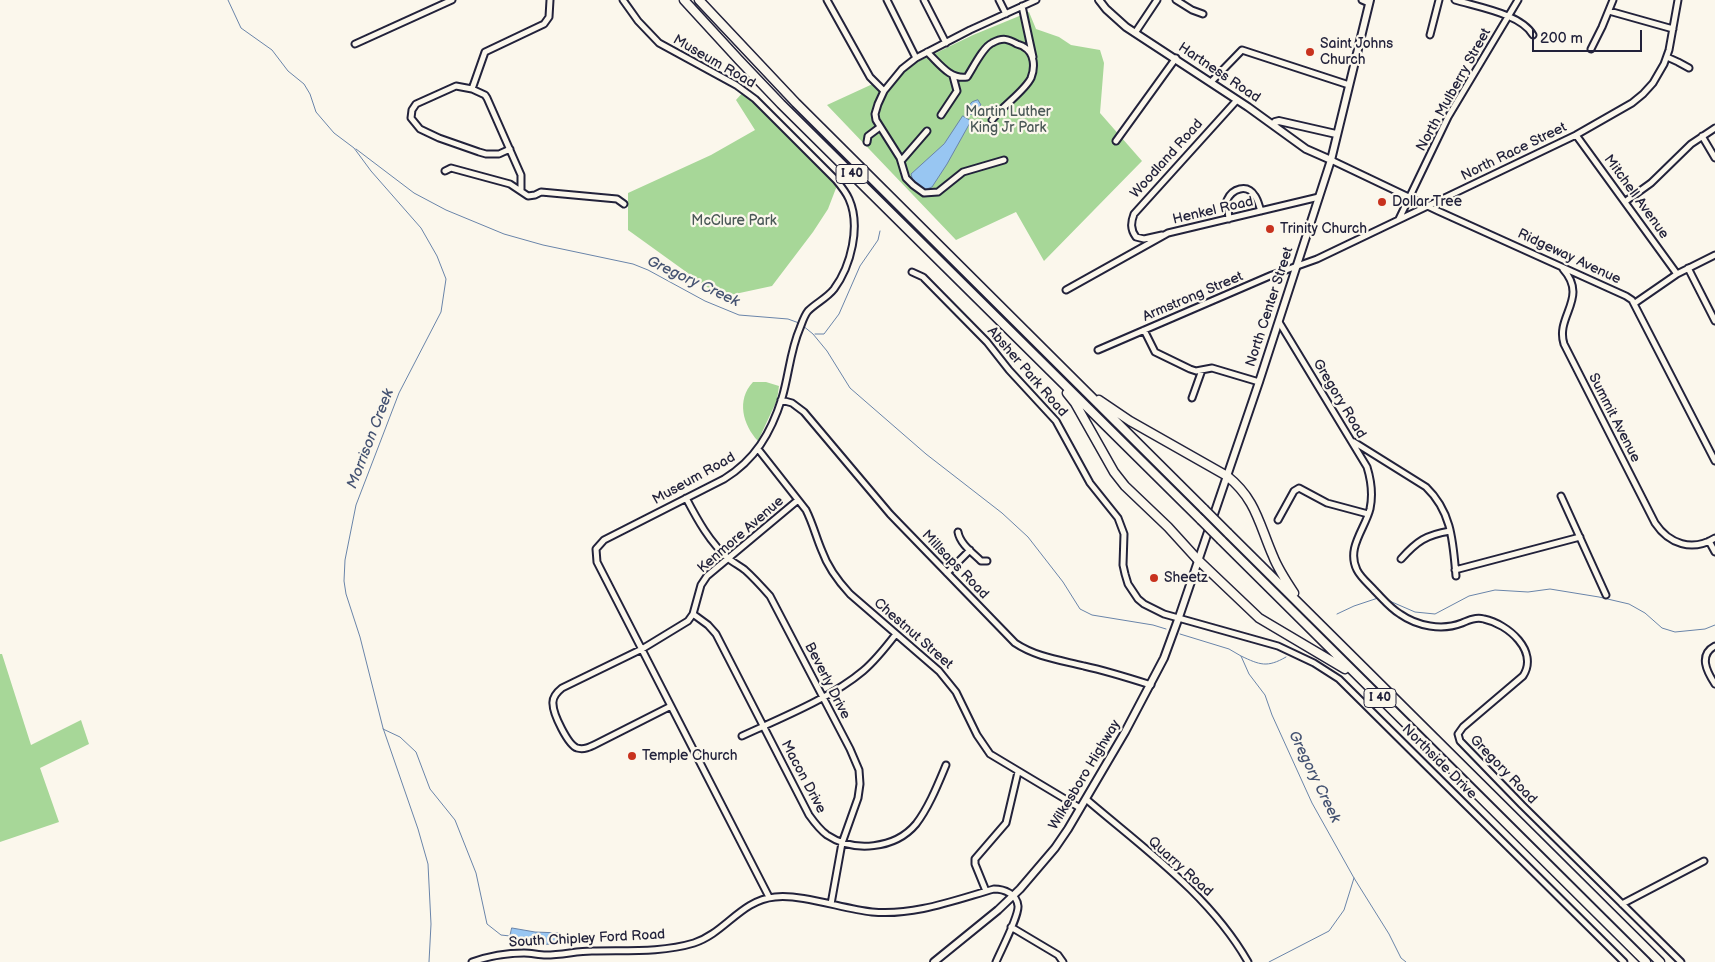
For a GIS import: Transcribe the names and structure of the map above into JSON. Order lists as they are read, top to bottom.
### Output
{
  "streets": {
    "highway": ["I 40"],
    "main road": ["Hartness Road", "North Center Street", "Wilkesboro Highway"],
    "street": [
      "Museum Road",
      "North Mulberry Street",
      "North Race Street",
      "Woodland Road",
      "Mitchell Avenue",
      "Henkel Road",
      "Ridgeway Avenue",
      "Armstrong Street",
      "Absher Park Road",
      "Gregory Road",
      "Summit Avenue",
      "Kenmore Avenue",
      "Millsaps Road",
      "Chestnut Street",
      "Beverly Drive",
      "Northside Drive",
      "Macon Drive",
      "Quarry Road",
      "South Chipley Ford Road"
    ]
  },
  "crossings": [
    ["Museum Road", "Millsaps Road"],
    ["Museum Road", "Chestnut Street"],
    ["Museum Road", "Beverly Drive"],
    ["Museum Road", "South Chipley Ford Road"],
    ["Hartness Road", "Woodland Road"],
    ["Hartness Road", "Ridgeway Avenue"],
    ["Hartness Road", "North Center Street"],
    ["North Mulberry Street", "North Race Street"],
    ["North Mulberry Street", "Ridgeway Avenue"],
    ["North Race Street", "Mitchell Avenue"],
    ["North Race Street", "Ridgeway Avenue"],
    ["North Race Street", "Armstrong Street"],
    ["North Race Street", "North Center Street"],
    ["Woodland Road", "Henkel Road"],
    ["Henkel Road", "North Center Street"],
    ["Ridgeway Avenue", "North Center Street"],
    ["Ridgeway Avenue", "Summit Avenue"],
    ["Armstrong Street", "North Center Street"],
    ["North Center Street", "Gregory Road"],
    ["North Center Street", "Wilkesboro Highway"],
    ["Absher Park Road", "Northside Drive"],
    ["Absher Park Road", "Wilkesboro Highway"],
    ["Kenmore Avenue", "Chestnut Street"],
    ["Kenmore Avenue", "Beverly Drive"],
    ["Kenmore Avenue", "Macon Drive"],
    ["Millsaps Road", "Wilkesboro Highway"],
    ["Chestnut Street", "Wilkesboro Highway"],
    ["Beverly Drive", "Macon Drive"],
    ["Beverly Drive", "South Chipley Ford Road"],
    ["Northside Drive", "Wilkesboro Highway"],
    ["Wilkesboro Highway", "Quarry Road"],
    ["Wilkesboro Highway", "South Chipley Ford Road"]
  ],
  "water": ["Gregory Creek", "Morrison Creek"],
  "parks": ["Martin Luther King Jr Park", "McClure Park"],
  "places": [
    "Saint Johns Church",
    "Dollar Tree",
    "Trinity Church",
    "Sheetz",
    "Temple Church"
  ],
  "scale_bar": "200 m"
}
